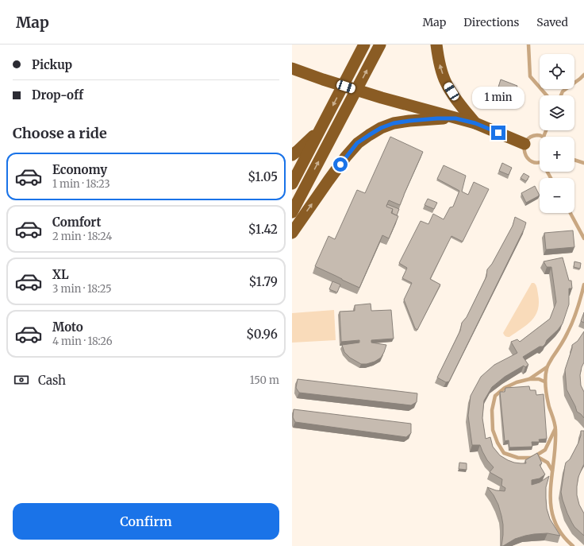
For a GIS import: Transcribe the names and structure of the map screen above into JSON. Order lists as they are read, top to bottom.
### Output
{
  "page": {
    "header": "Map",
    "nav": ["Map", "Directions", "Saved"],
    "banner": ["Pickup", "Drop-off"],
    "map_buttons": ["+", "−"],
    "bubble": "1 min",
    "heading": "Choose a ride",
    "list": [
      {
        "name": "Economy",
        "note": "1 min · 18:23",
        "value": "$1.05"
      },
      {
        "name": "Comfort",
        "note": "2 min · 18:24",
        "value": "$1.42"
      },
      {
        "name": "XL",
        "note": "3 min · 18:25",
        "value": "$1.79"
      },
      {
        "name": "Moto",
        "note": "4 min · 18:26",
        "value": "$0.96"
      }
    ],
    "pay": ["Cash", "150 m"],
    "buttons": "Confirm"
  }
}
